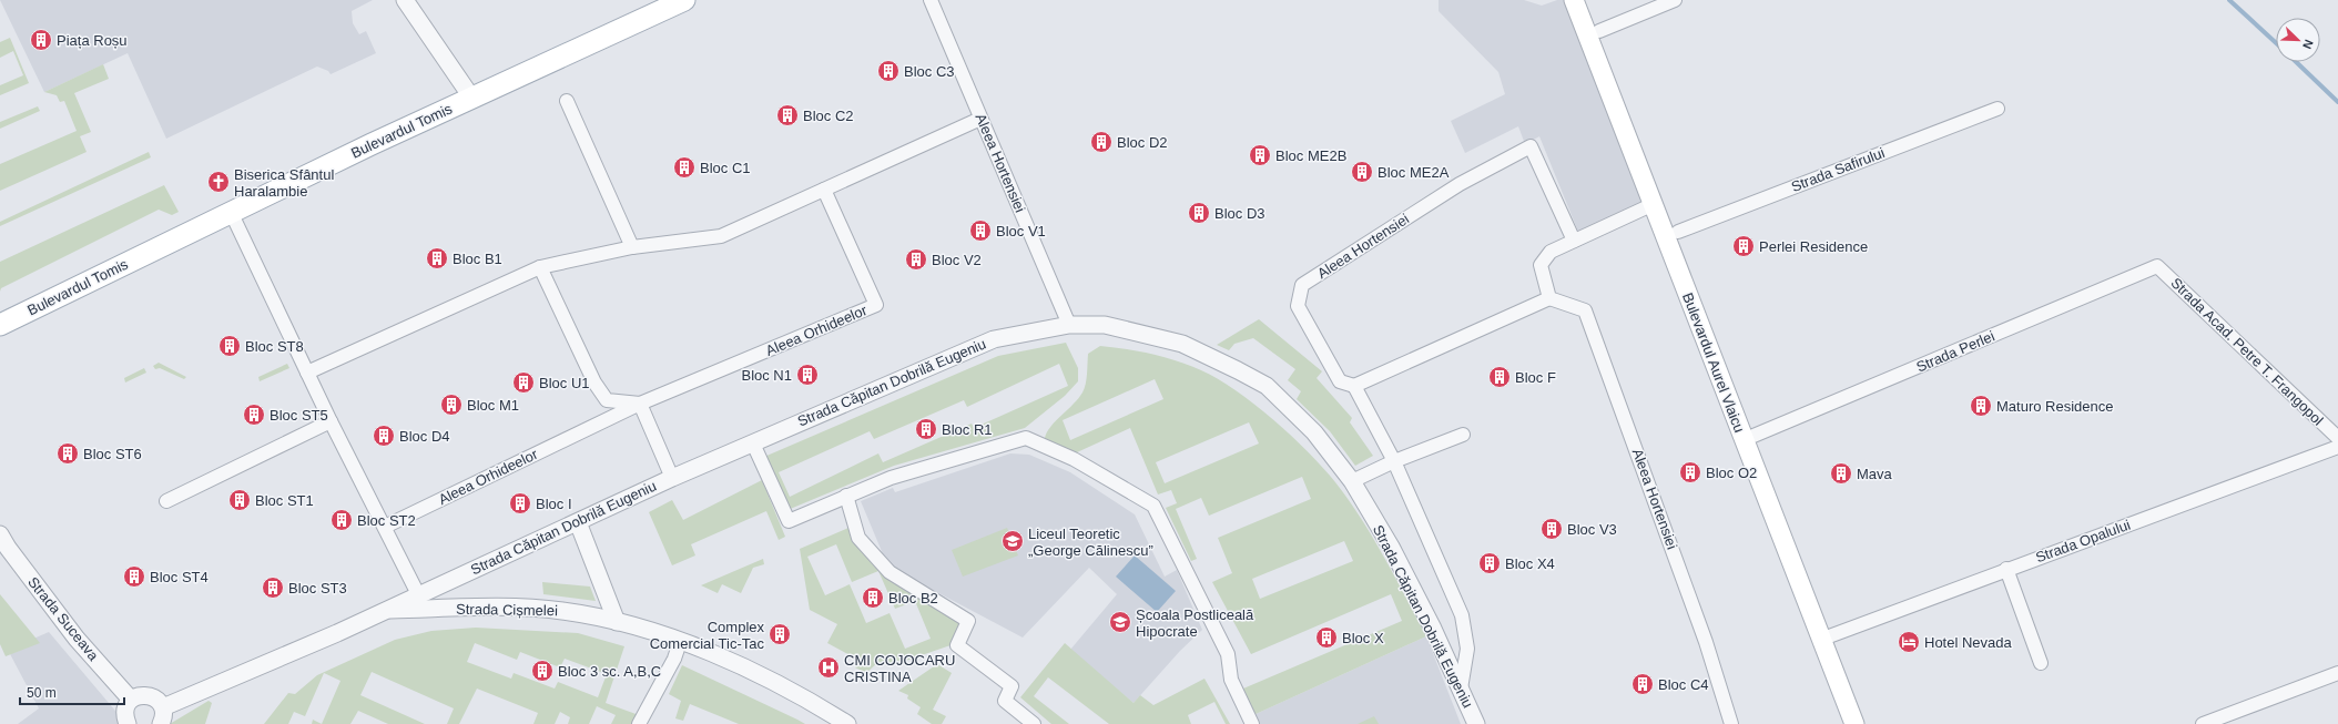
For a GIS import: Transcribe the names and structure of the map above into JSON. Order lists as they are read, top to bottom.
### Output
{
  "streets": {
    "main road": ["Bulevardul Tomis", "Bulevardul Aurel Vlaicu"],
    "street": [
      "Aleea Hortensiei",
      "Strada Safirului",
      "Aleea Orhideelor",
      "Strada Perlei",
      "Strada Acad. Petre T. Frangopol",
      "Strada Căpitan Dobrilă Eugeniu",
      "Strada Opalului",
      "Strada Cișmelei",
      "Strada Suceava"
    ]
  },
  "crossings": [
    ["Aleea Hortensiei", "Strada Căpitan Dobrilă Eugeniu"],
    ["Strada Safirului", "Bulevardul Aurel Vlaicu"],
    ["Strada Perlei", "Strada Acad. Petre T. Frangopol"],
    ["Strada Perlei", "Bulevardul Aurel Vlaicu"],
    ["Bulevardul Aurel Vlaicu", "Strada Opalului"],
    ["Strada Căpitan Dobrilă Eugeniu", "Strada Cișmelei"]
  ],
  "places": {
    "building": [
      "Piața Roșu",
      "Bloc C3",
      "Bloc C2",
      "Bloc D2",
      "Bloc ME2B",
      "Bloc C1",
      "Bloc ME2A",
      "Bloc D3",
      "Bloc V1",
      "Perlei Residence",
      "Bloc B1",
      "Bloc V2",
      "Bloc ST8",
      "Bloc N1",
      "Bloc F",
      "Bloc U1",
      "Bloc M1",
      "Maturo Residence",
      "Bloc ST5",
      "Bloc R1",
      "Bloc D4",
      "Bloc ST6",
      "Bloc O2",
      "Mava",
      "Bloc ST1",
      "Bloc I",
      "Bloc ST2",
      "Bloc V3",
      "Bloc X4",
      "Bloc ST4",
      "Bloc ST3",
      "Bloc B2",
      "Complex Comercial Tic-Tac",
      "Bloc X",
      "Bloc 3 sc. A,B,C",
      "Bloc C4"
    ],
    "church": ["Biserica Sfântul Haralambie"],
    "school or university": ["Liceul Teoretic „George Călinescu”", "Școala Postliceală Hipocrate"],
    "hotel": ["Hotel Nevada"],
    "hospital": ["CMI COJOCARU CRISTINA"]
  },
  "scale_bar": "50 m",
  "north": "bottom right"
}
